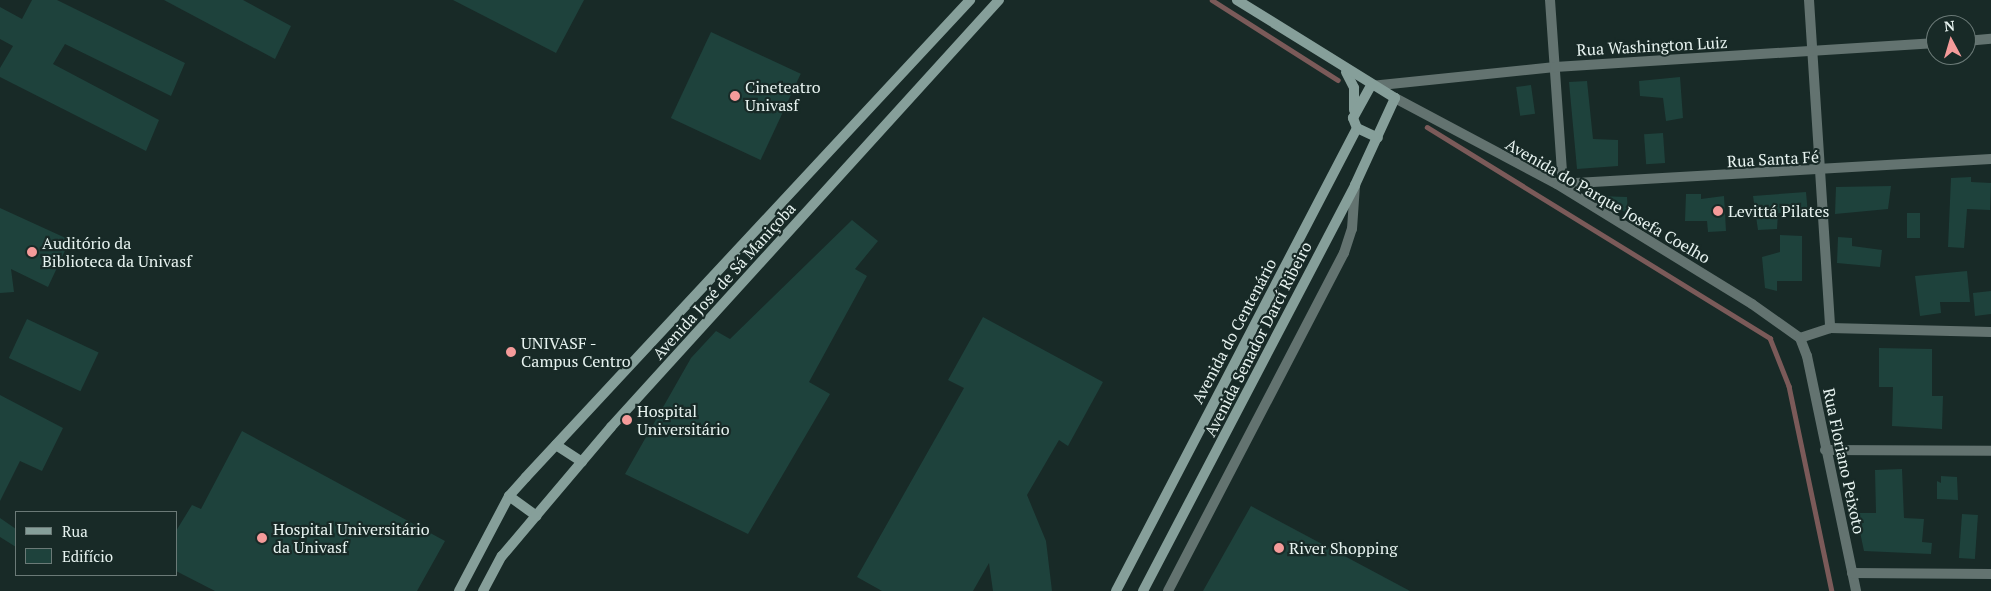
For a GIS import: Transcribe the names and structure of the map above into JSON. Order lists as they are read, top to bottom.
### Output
{
  "streets": {
    "main road": ["Avenida José de Sá Maniçoba", "Avenida do Centenário", "Avenida Senador Darcí Ribeiro"],
    "street": [
      "Rua Washington Luiz",
      "Rua Santa Fé",
      "Avenida do Parque Josefa Coelho",
      "Rua Floriano Peixoto"
    ]
  },
  "crossings": [
    ["Rua Santa Fé", "Avenida do Parque Josefa Coelho"],
    ["Avenida do Parque Josefa Coelho", "Avenida Senador Darcí Ribeiro"],
    ["Avenida do Parque Josefa Coelho", "Rua Floriano Peixoto"]
  ],
  "places": [
    "Cineteatro Univasf",
    "Levittá Pilates",
    "Auditório da Biblioteca da Univasf",
    "UNIVASF - Campus Centro",
    "Hospital Universitário",
    "Hospital Universitário da Univasf",
    "River Shopping"
  ],
  "legend": ["Rua", "Edifício"],
  "north": "top"
}
